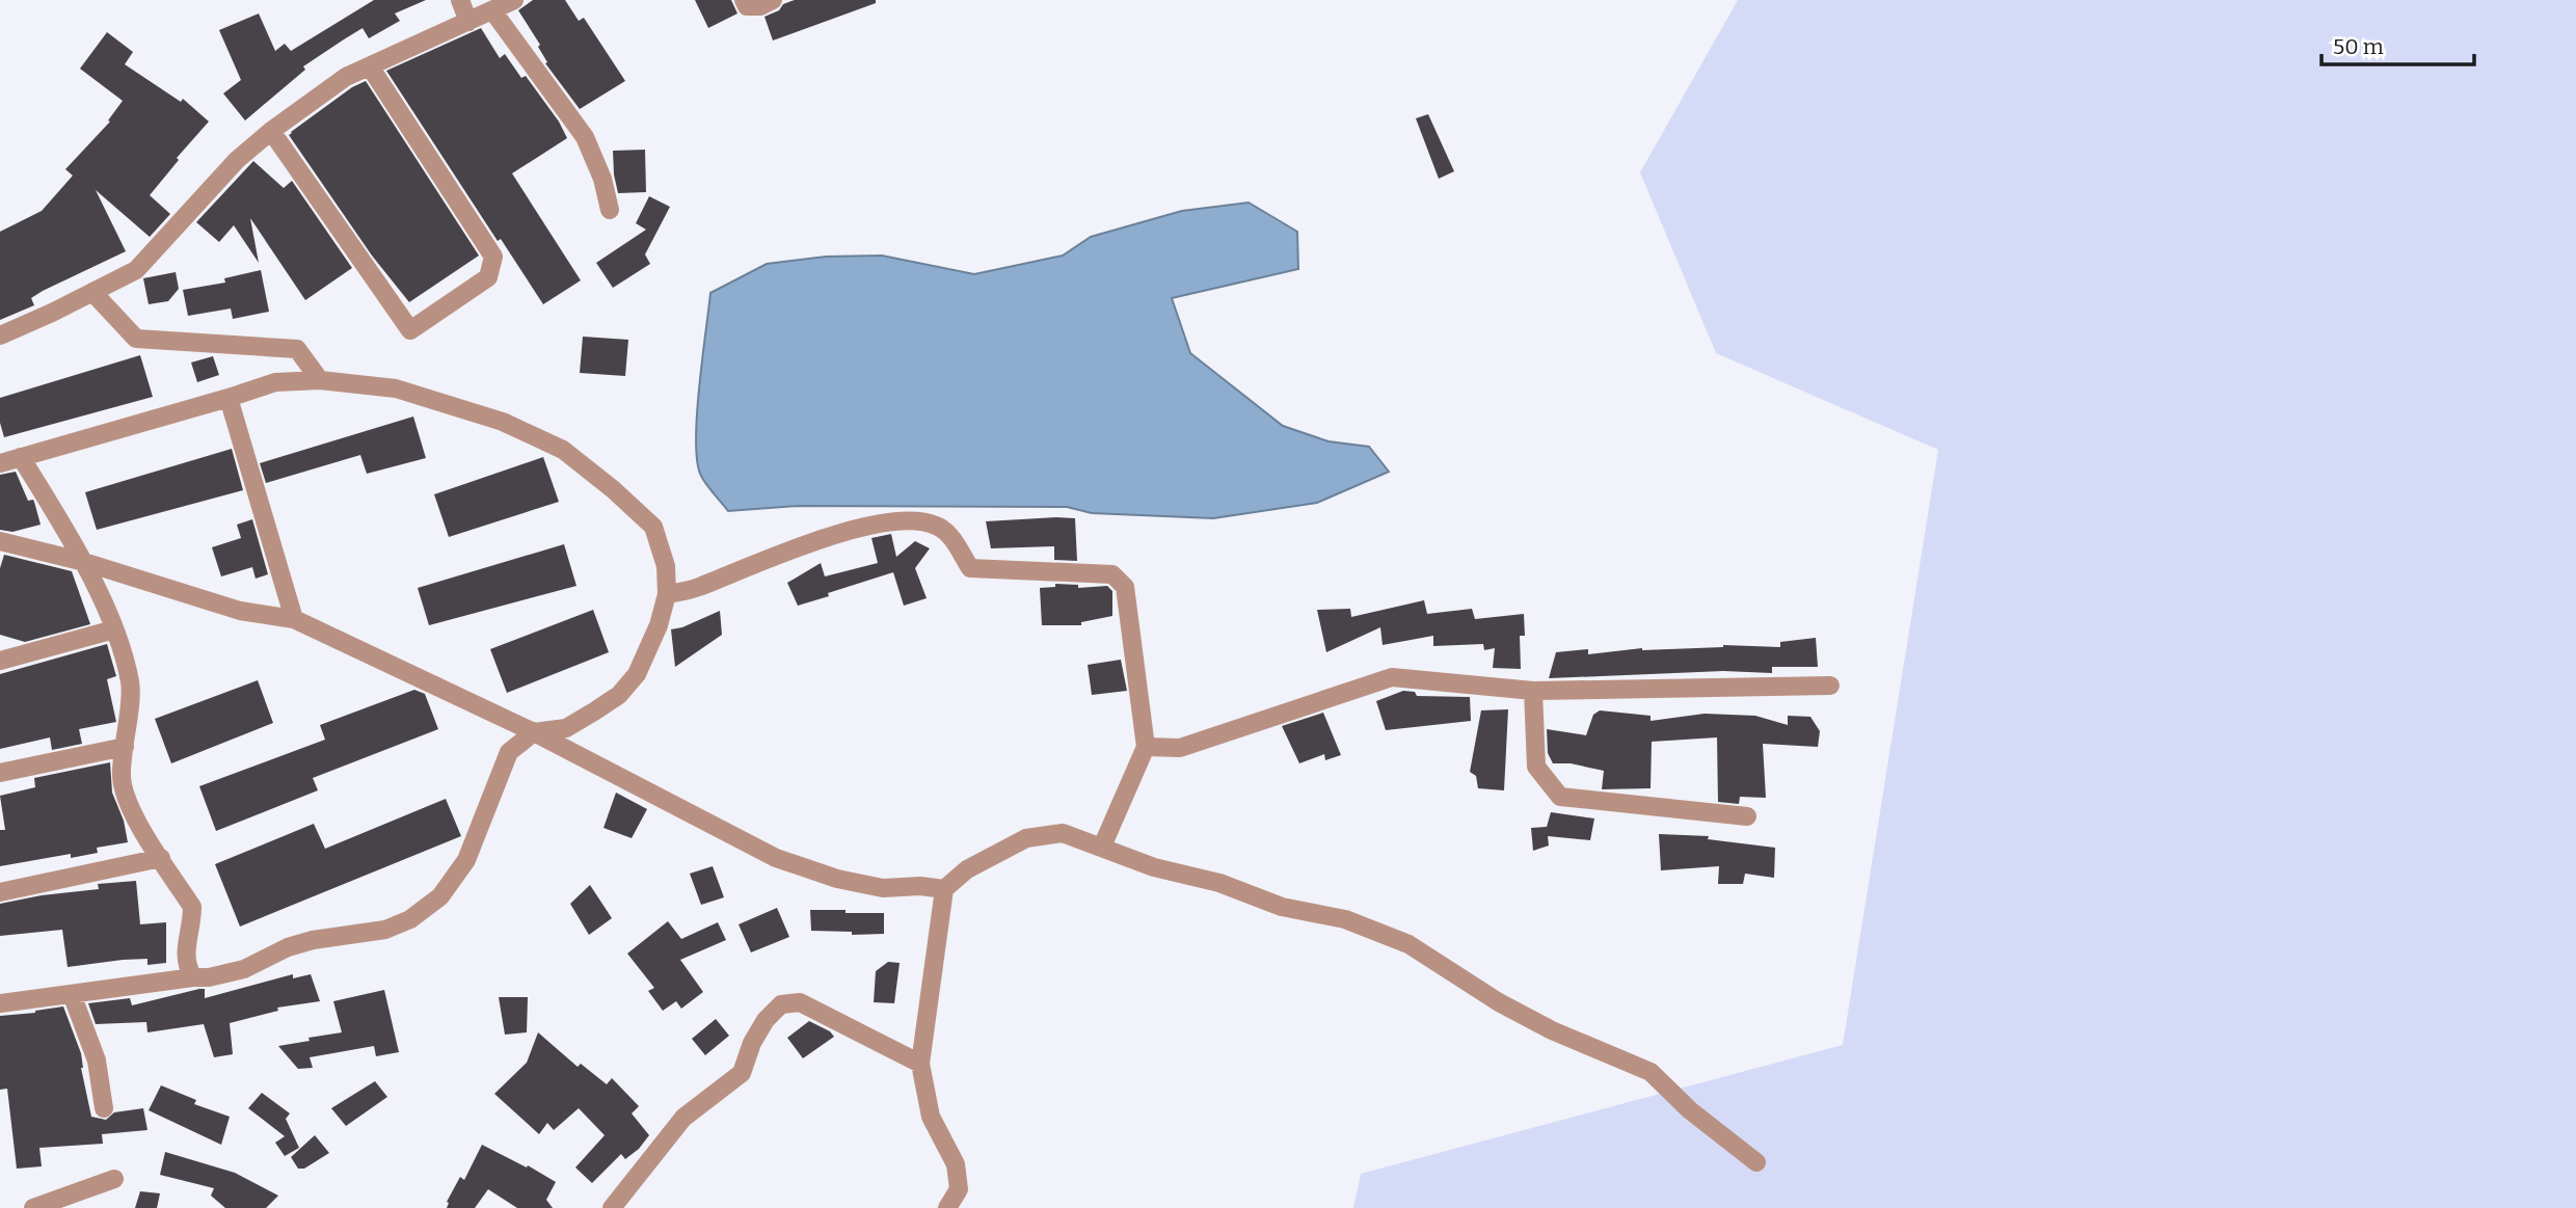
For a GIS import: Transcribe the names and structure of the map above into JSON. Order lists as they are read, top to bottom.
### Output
{
  "scale_bar": "50 m"
}
